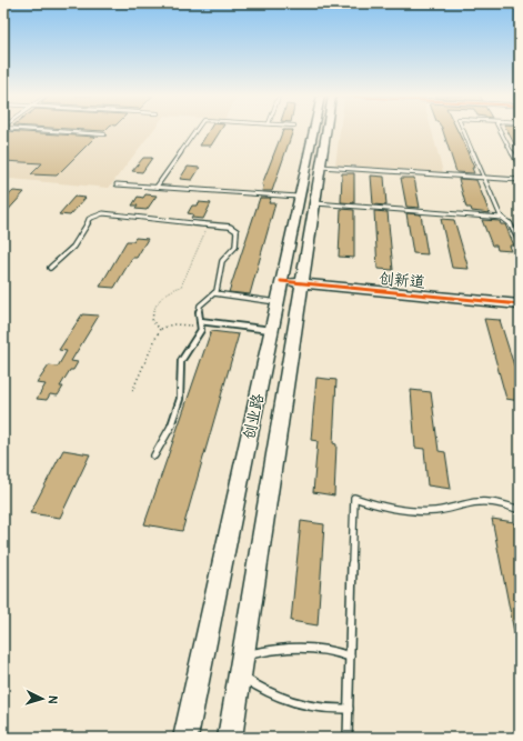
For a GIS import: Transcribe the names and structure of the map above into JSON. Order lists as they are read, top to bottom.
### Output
{
  "streets": {
    "main road": ["创新道", "创业路"]
  },
  "crossings": [
    ["创新道", "创业路"]
  ],
  "north": "right"
}
